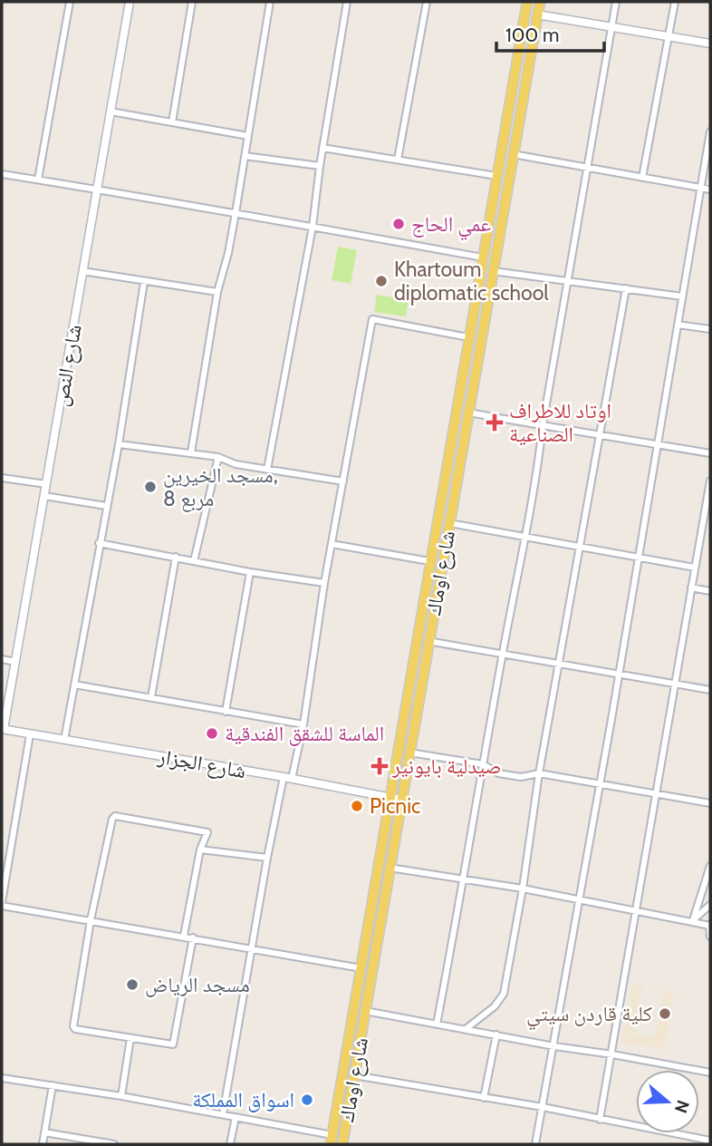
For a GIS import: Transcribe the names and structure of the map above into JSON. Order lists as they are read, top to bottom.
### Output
{
  "streets": {
    "main road": ["شارع اوماك"],
    "street": ["شارع النص", "شارع الجزار"]
  },
  "crossings": [
    ["شارع النص", "شارع الجزار"],
    ["شارع اوماك", "شارع الجزار"]
  ],
  "places": {
    "other": [
      "عمي الحاج",
      "Khartoum diplomatic school",
      "مسجد الخيرين, مربع 8",
      "الماسة للشقق الفندقية",
      "Picnic",
      "مسجد الرياض",
      "كلية قاردن سيتي",
      "اسواق المملكة"
    ],
    "health": ["اوتاد للاطراف الصناعية", "صيدلية بايونير"]
  },
  "scale_bar": "100 m",
  "north": "right"
}
